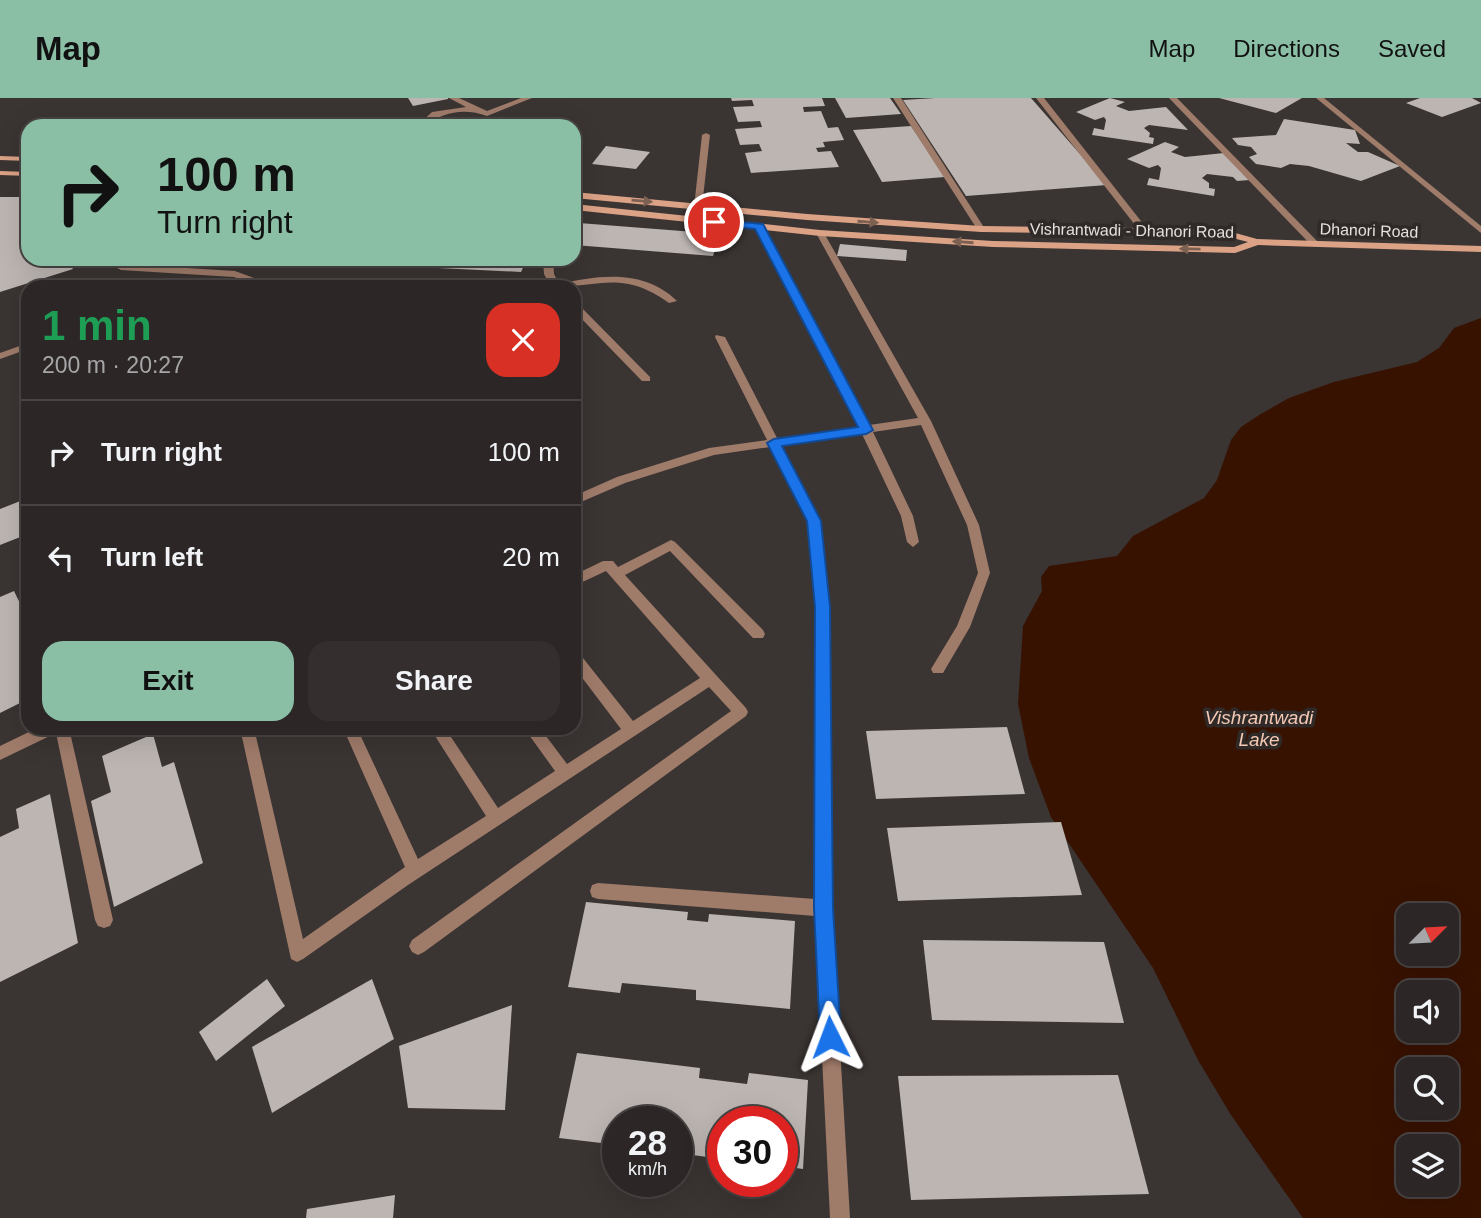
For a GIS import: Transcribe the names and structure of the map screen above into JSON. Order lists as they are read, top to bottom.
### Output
{
  "streets": {
    "main road": ["Vishrantwadi - Dhanori Road", "Dhanori Road"]
  },
  "crossings": [
    ["Vishrantwadi - Dhanori Road", "Dhanori Road"]
  ],
  "water": ["Vishrantwadi Lake"],
  "north": "top right",
  "page": {
    "header": "Map",
    "nav": ["Map", "Directions", "Saved"],
    "turn": ["100 m", "Turn right"],
    "heading": ["1 min", "200 m · 20:27"],
    "list": [
      {
        "name": "Turn right",
        "value": "100 m"
      },
      {
        "name": "Turn left",
        "value": "20 m"
      }
    ],
    "buttons": ["Exit", "Share"],
    "speed": "28 km/h",
    "limit": "30"
  }
}
